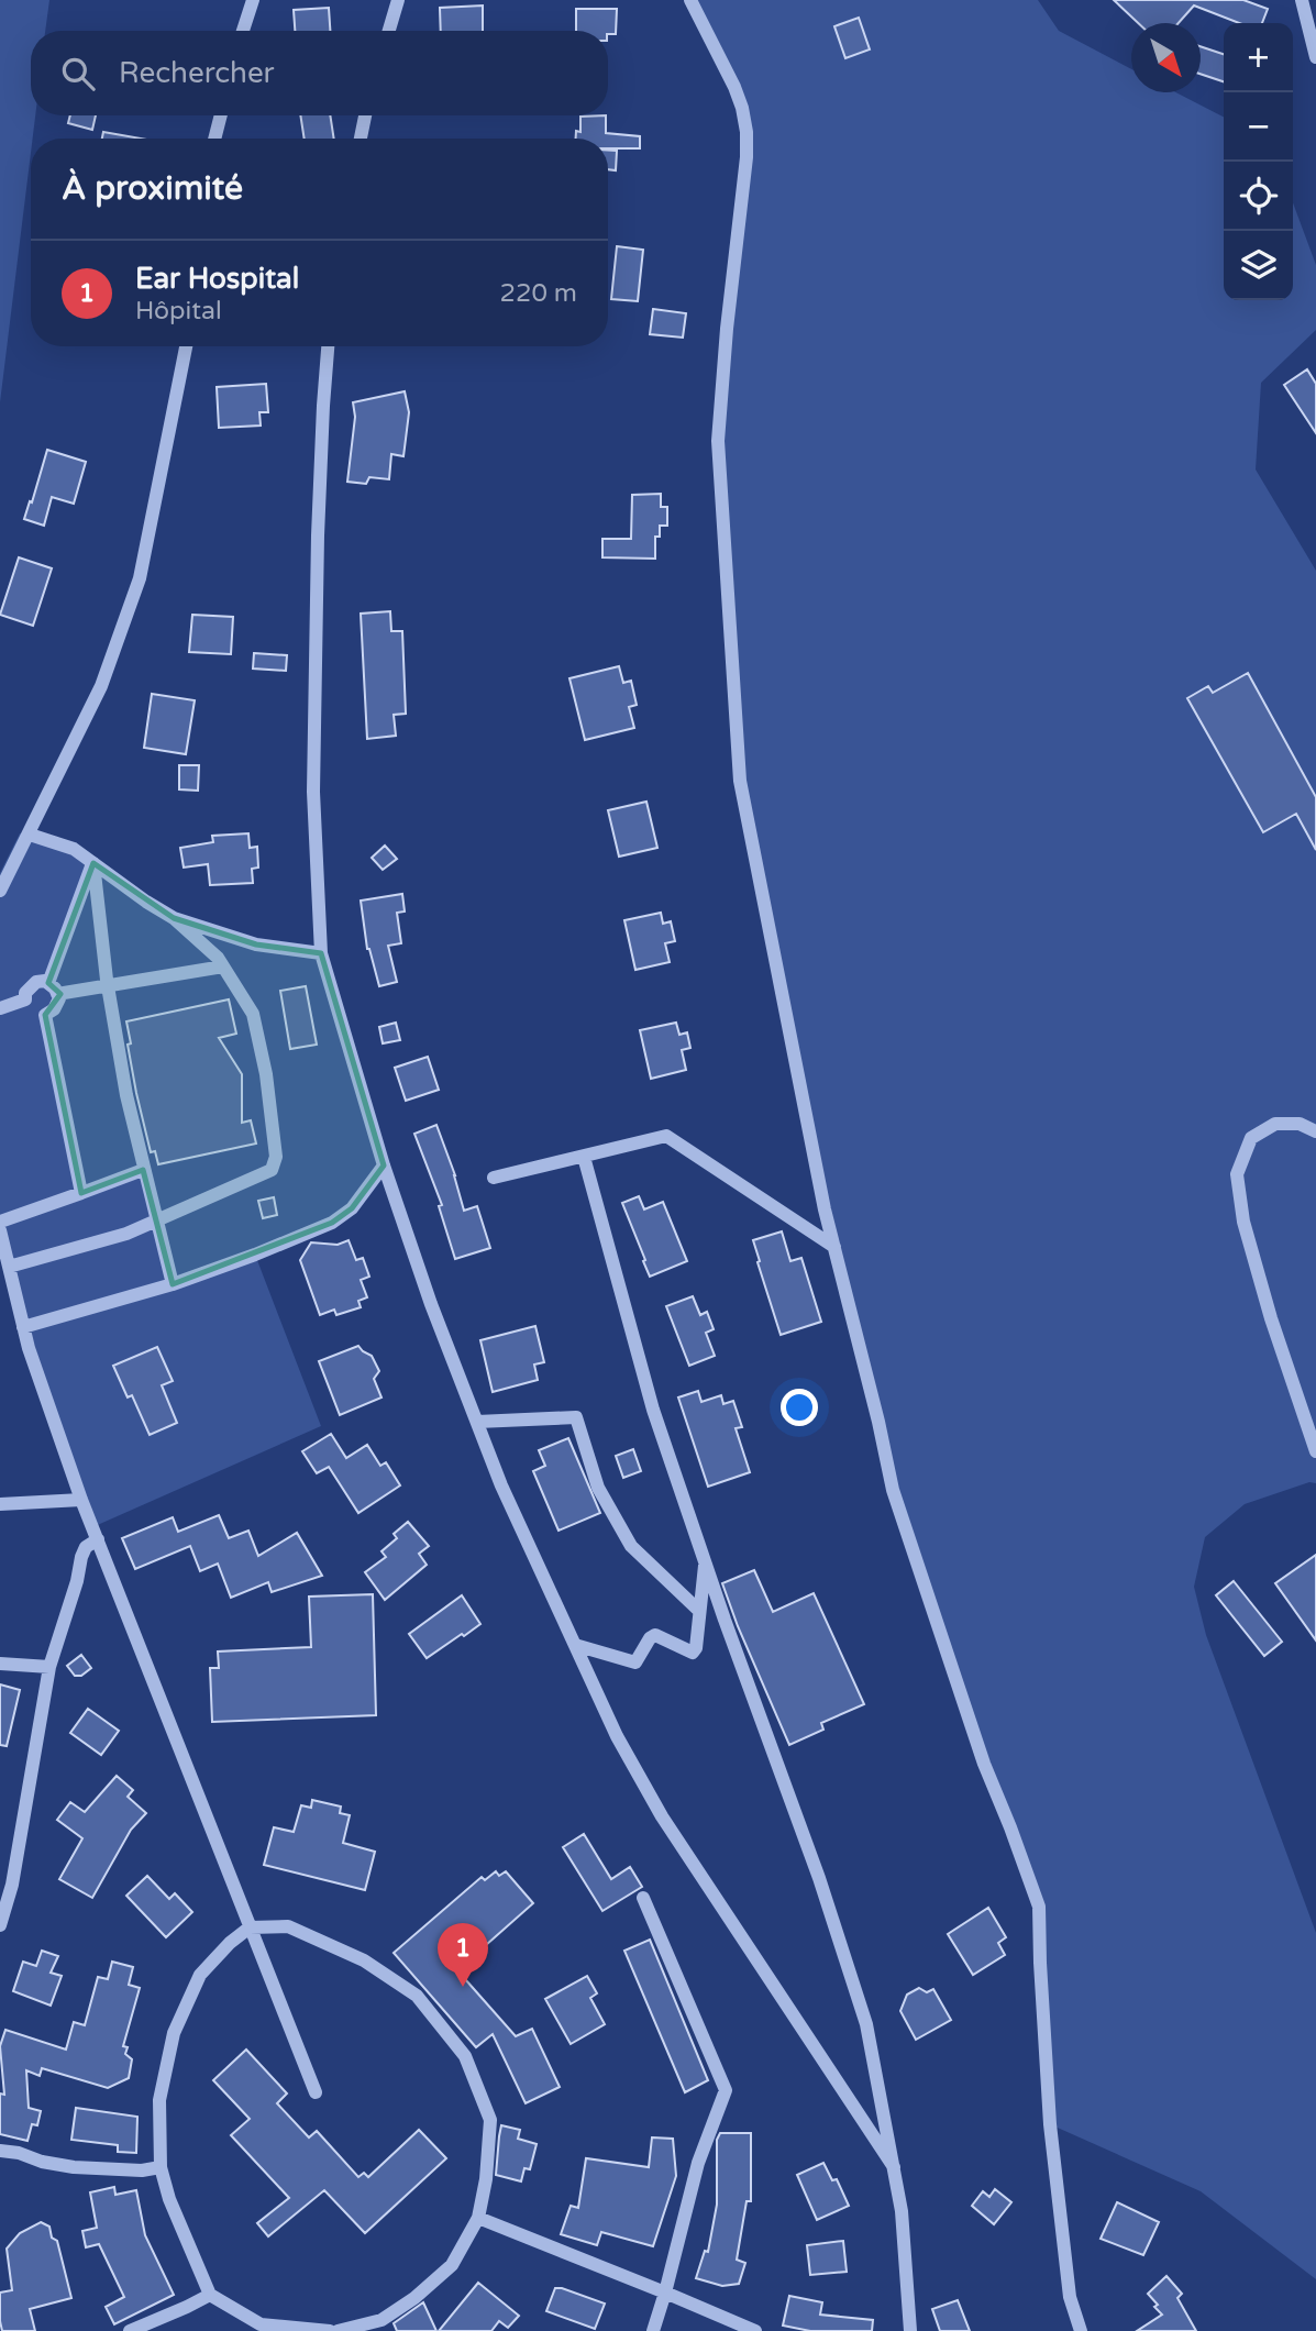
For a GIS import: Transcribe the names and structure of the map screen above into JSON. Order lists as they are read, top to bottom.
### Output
{
  "north": "bottom right",
  "page": {
    "map_buttons": ["+", "−"],
    "search": "Rechercher",
    "heading": "À proximité",
    "list": [
      {
        "mark": "1",
        "name": "Ear Hospital",
        "note": "Hôpital",
        "value": "220 m"
      }
    ],
    "pins": "1"
  }
}
